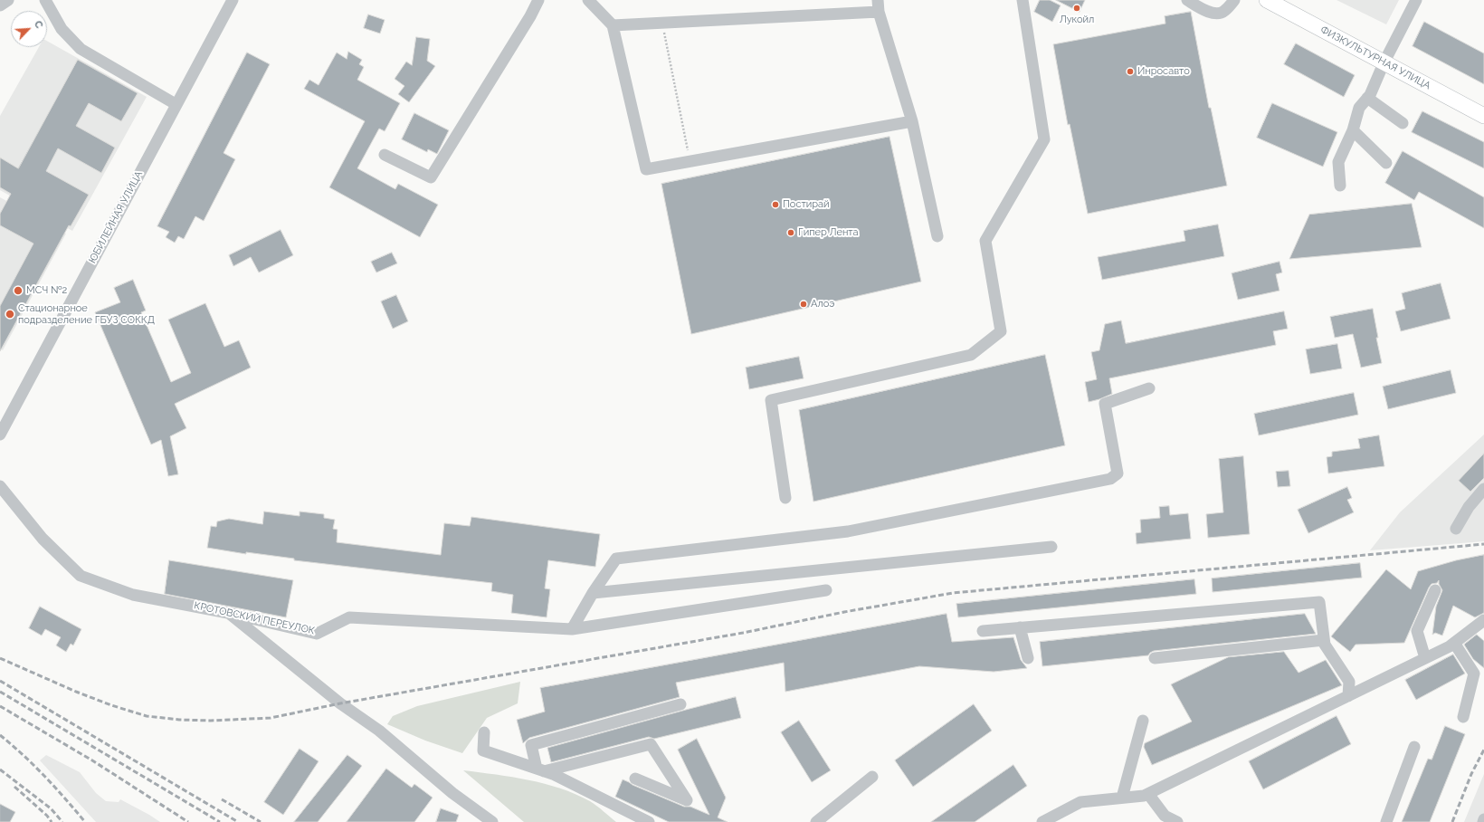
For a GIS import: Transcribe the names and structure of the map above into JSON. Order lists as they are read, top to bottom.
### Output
{
  "streets": {
    "main road": ["ФИЗКУЛЬТУРНАЯ УЛИЦА"],
    "street": ["ЮБИЛЕЙНАЯ УЛИЦА", "КРОТОВСКИЙ ПЕРЕУЛОК"]
  },
  "places": [
    "Лукойл",
    "Инросавто",
    "Постирай",
    "Гипер Лента",
    "МСЧ №2",
    "Алоэ",
    "Стационарное подразделение ГБУЗ СОККД"
  ],
  "north": "top right"
}
